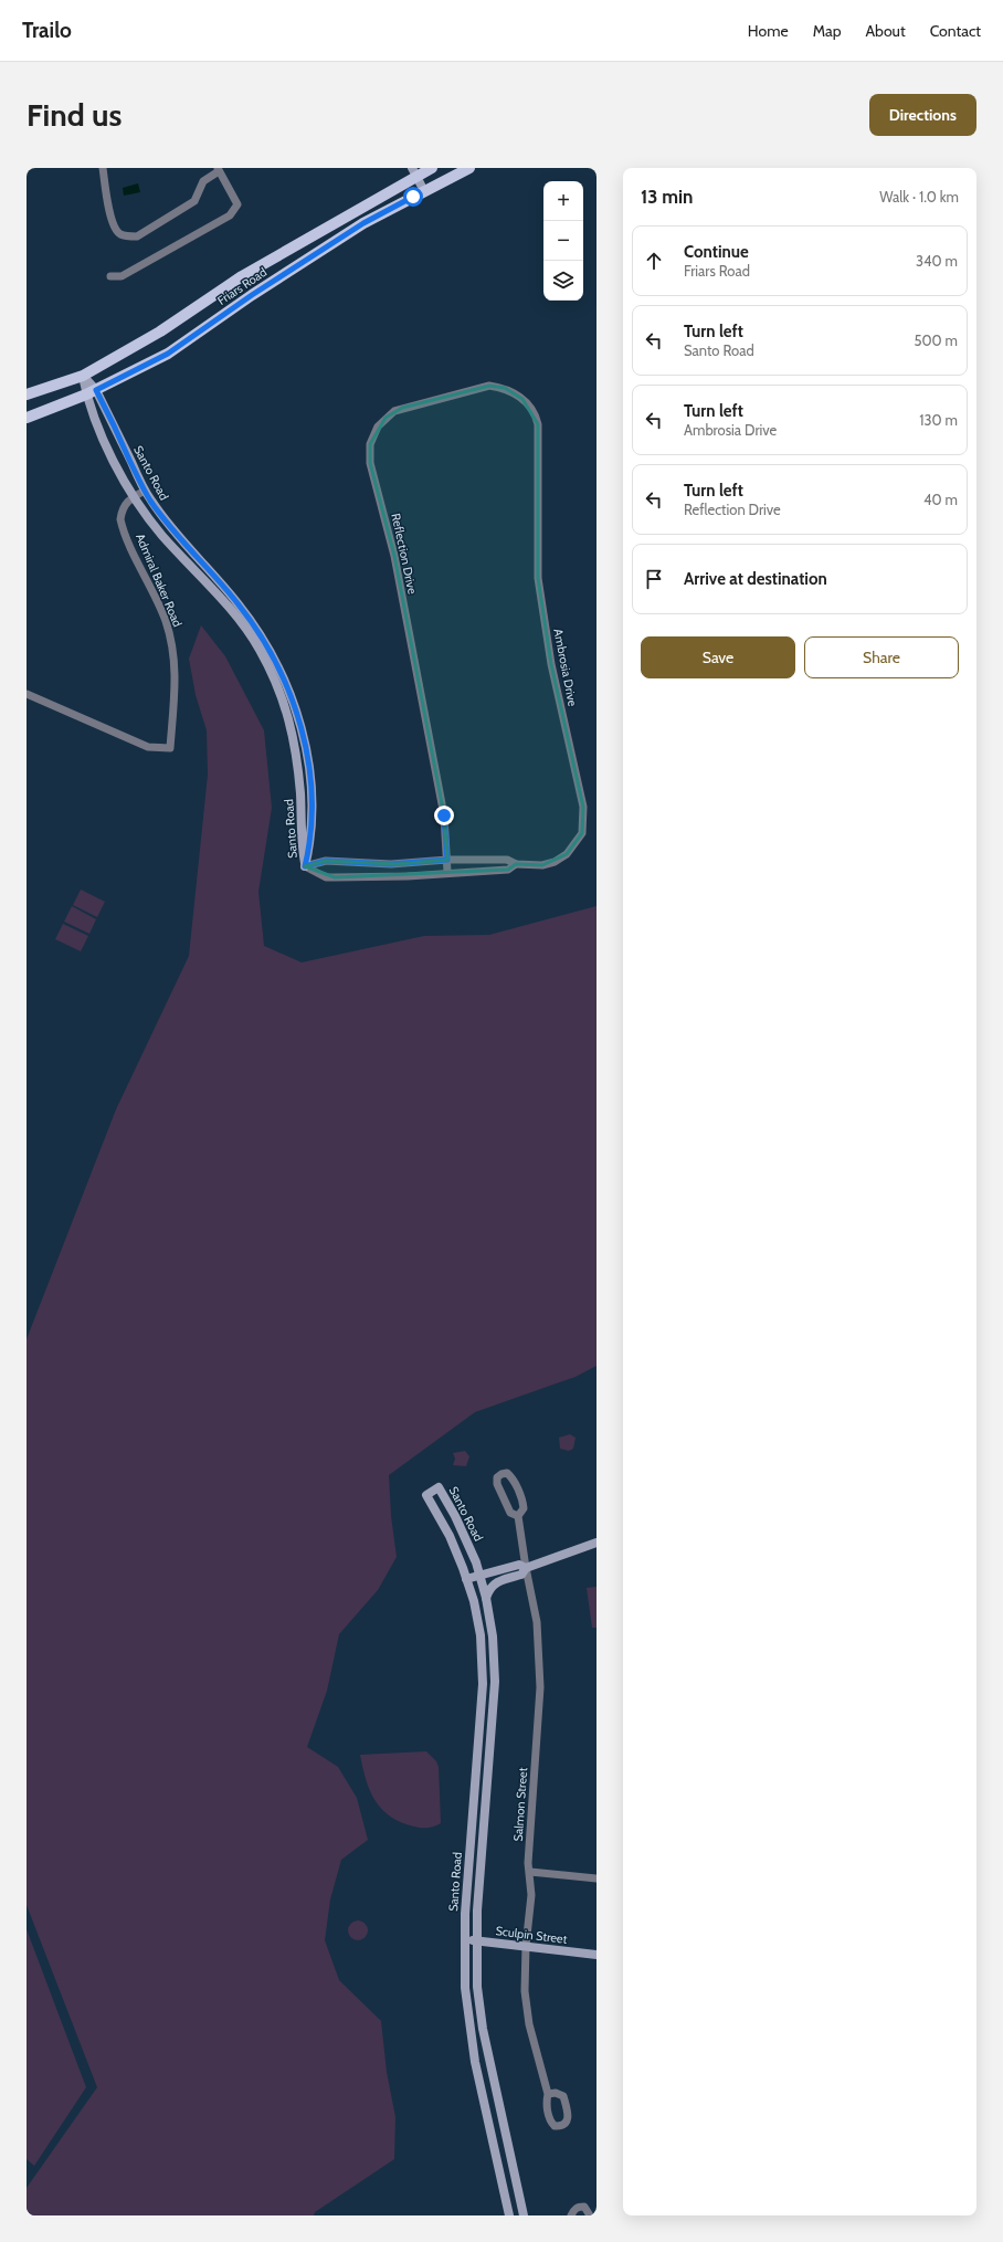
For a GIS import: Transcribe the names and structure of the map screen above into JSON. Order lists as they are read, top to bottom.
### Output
{
  "streets": {
    "main road": ["Friars Road"],
    "street": [
      "Santo Road",
      "Reflection Drive",
      "Admiral Baker Road",
      "Ambrosia Drive",
      "Salmon Street",
      "Sculpin Street"
    ]
  },
  "crossings": [
    ["Friars Road", "Santo Road"],
    ["Santo Road", "Admiral Baker Road"],
    ["Santo Road", "Ambrosia Drive"],
    ["Santo Road", "Sculpin Street"],
    ["Reflection Drive", "Ambrosia Drive"],
    ["Salmon Street", "Sculpin Street"]
  ],
  "page": {
    "header": "Trailo",
    "nav": [
      "Home",
      "Map",
      "About",
      "Contact"
    ],
    "buttons": [
      "Directions",
      ["Save", "Share"]
    ],
    "title": "Find us",
    "heading": ["13 min", "Walk · 1.0 km"],
    "map_buttons": ["+", "−"],
    "list": [
      ["Continue", "Friars Road", "340 m"],
      ["Turn left", "Santo Road", "500 m"],
      ["Turn left", "Ambrosia Drive", "130 m"],
      ["Turn left", "Reflection Drive", "40 m"],
      "Arrive at destination"
    ]
  }
}
